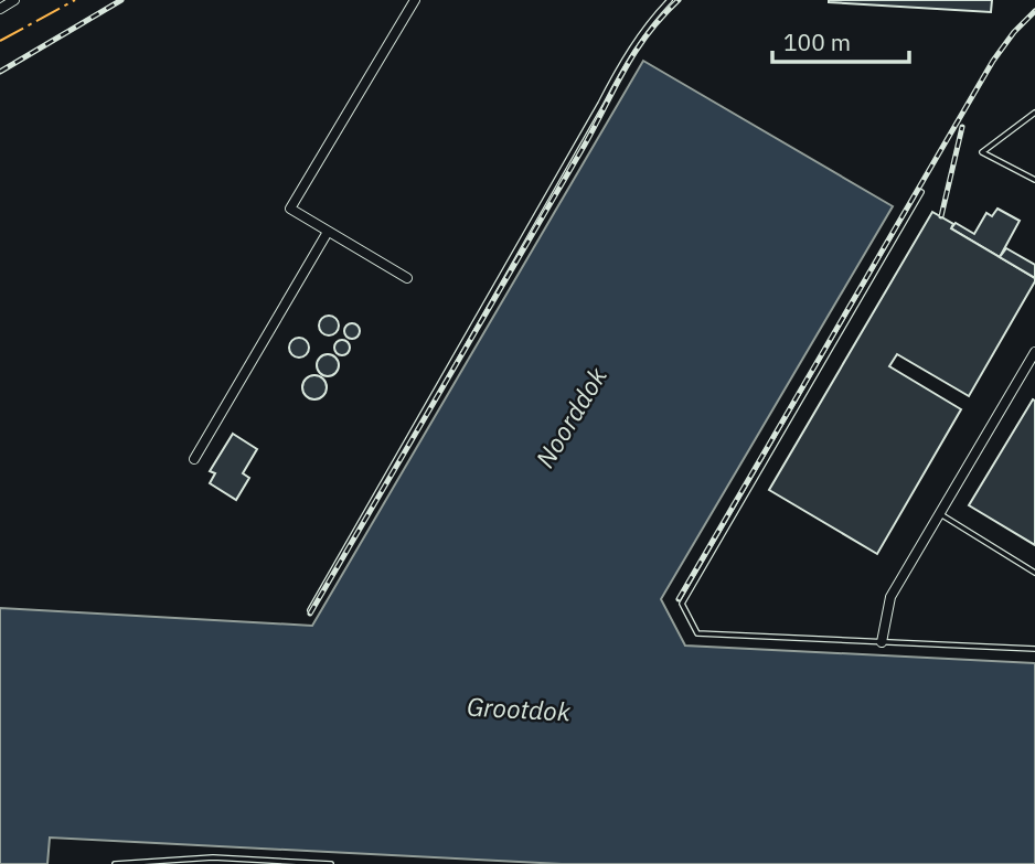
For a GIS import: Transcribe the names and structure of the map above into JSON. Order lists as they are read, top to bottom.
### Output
{
  "water": ["Noorddok", "Grootdok"],
  "scale_bar": "100 m"
}
